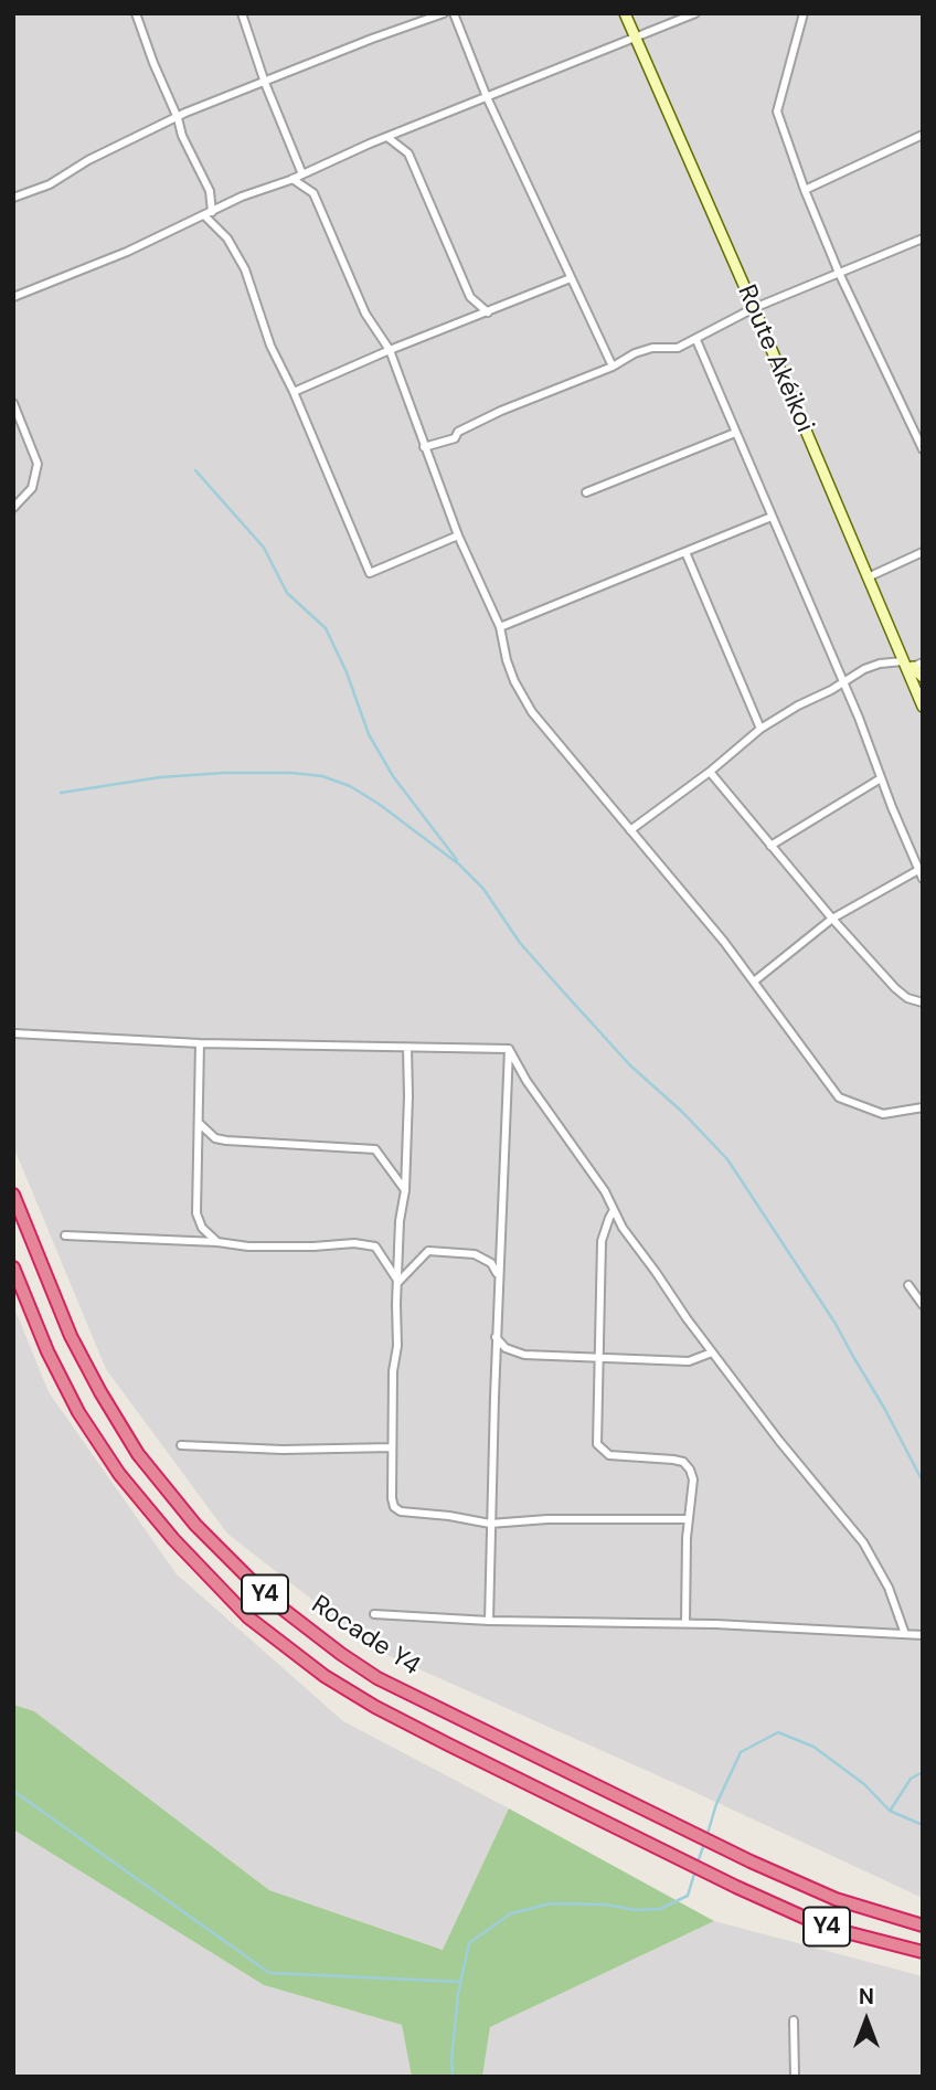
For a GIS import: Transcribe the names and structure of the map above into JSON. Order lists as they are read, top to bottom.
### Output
{
  "streets": {
    "highway": ["Y4", "Rocade Y4"],
    "street": ["Route Akéikoi"]
  },
  "north": "top"
}
